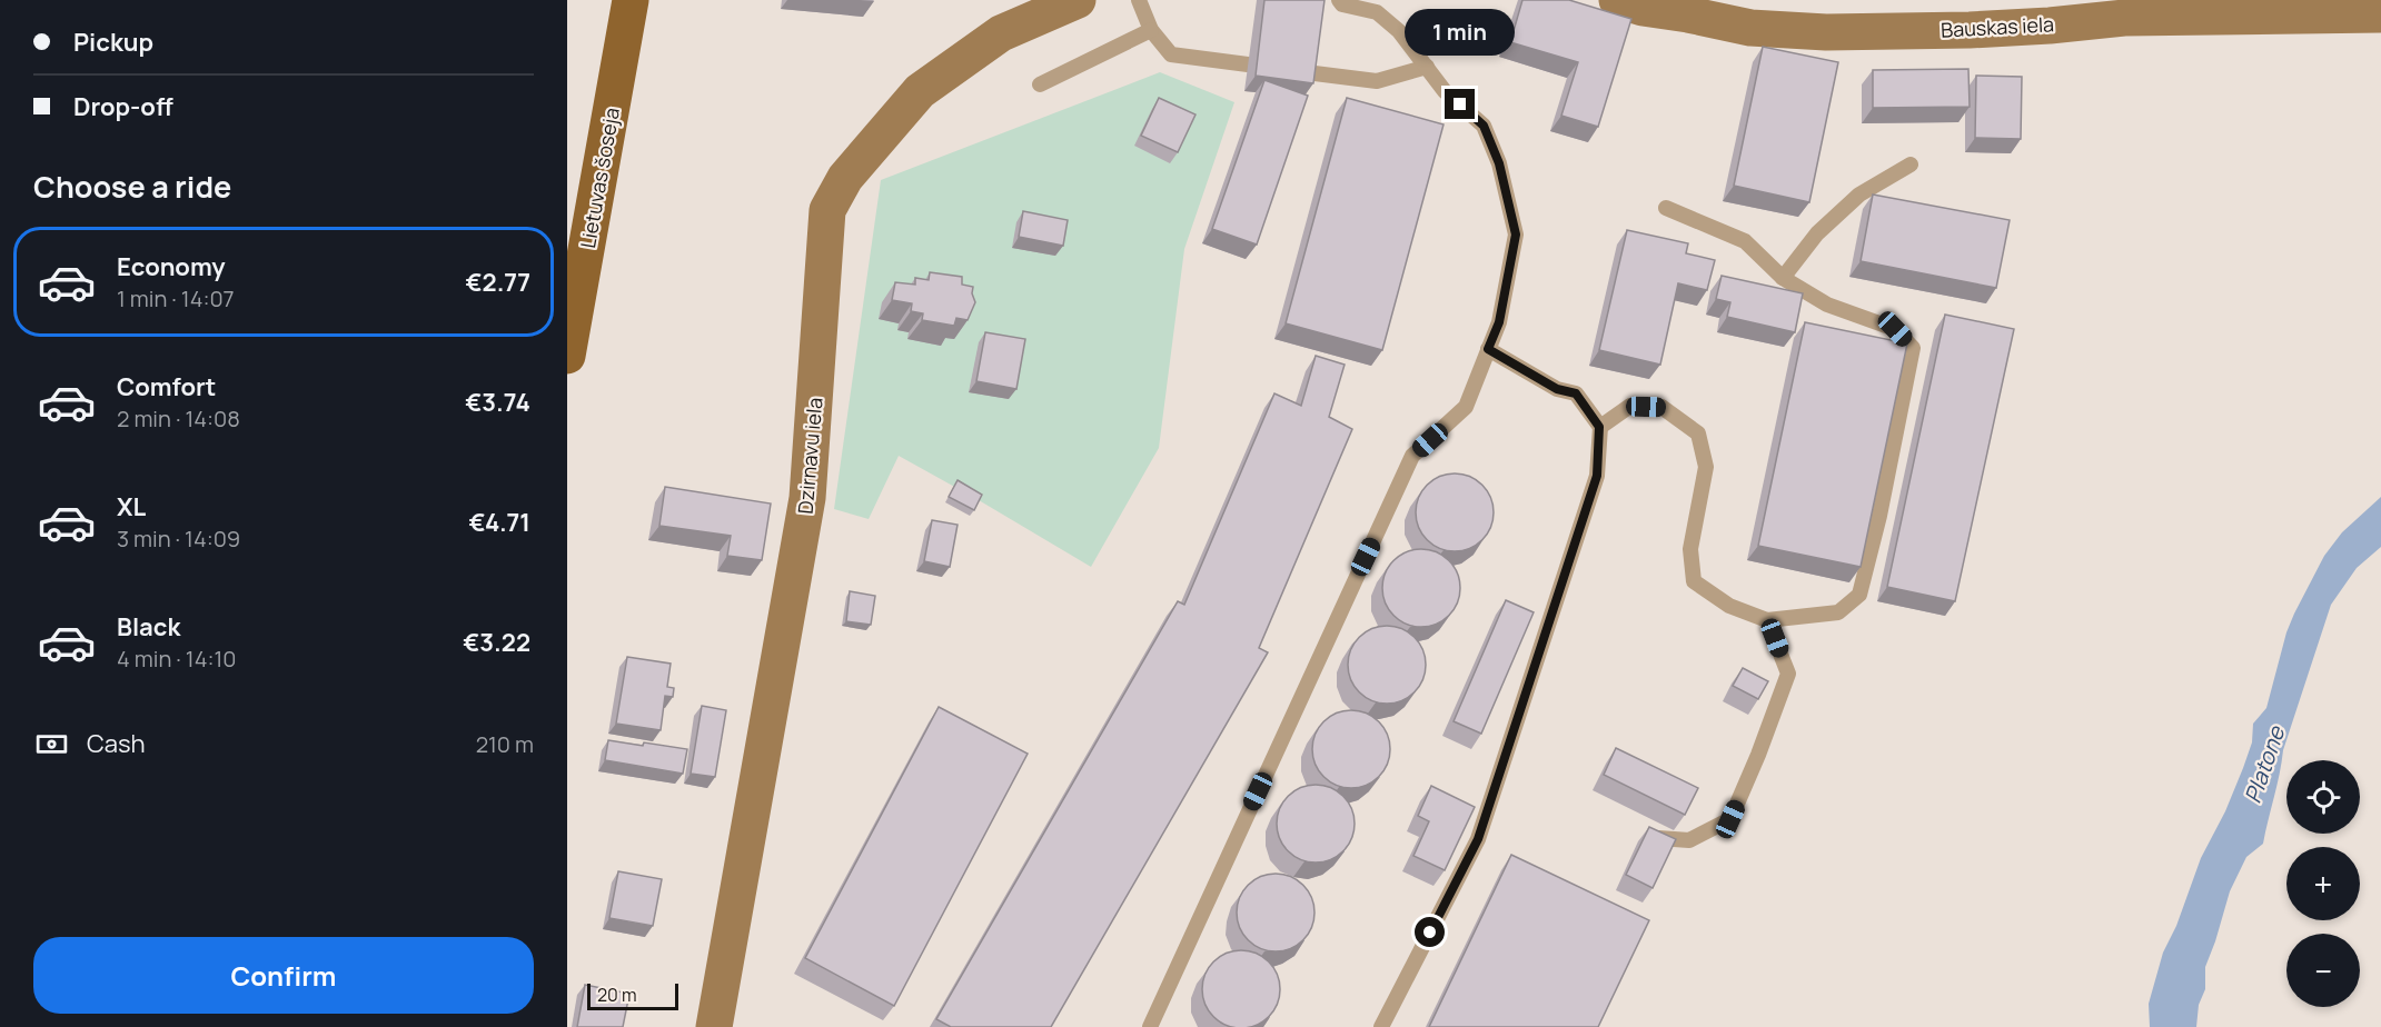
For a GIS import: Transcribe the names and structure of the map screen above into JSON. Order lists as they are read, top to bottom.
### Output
{
  "streets": {
    "main road": ["Lietuvas šoseja"],
    "street": ["Bauskas iela", "Dzirnavu iela"]
  },
  "water": ["Platone"],
  "scale_bar": "20 m",
  "page": {
    "banner": ["Pickup", "Drop-off"],
    "bubble": "1 min",
    "heading": "Choose a ride",
    "list": [
      {
        "name": "Economy",
        "note": "1 min · 14:07",
        "value": "€2.77"
      },
      {
        "name": "Comfort",
        "note": "2 min · 14:08",
        "value": "€3.74"
      },
      {
        "name": "XL",
        "note": "3 min · 14:09",
        "value": "€4.71"
      },
      {
        "name": "Black",
        "note": "4 min · 14:10",
        "value": "€3.22"
      }
    ],
    "pay": ["Cash", "210 m"],
    "map_buttons": ["+", "−"],
    "buttons": "Confirm",
    "scale": "20 m"
  }
}
